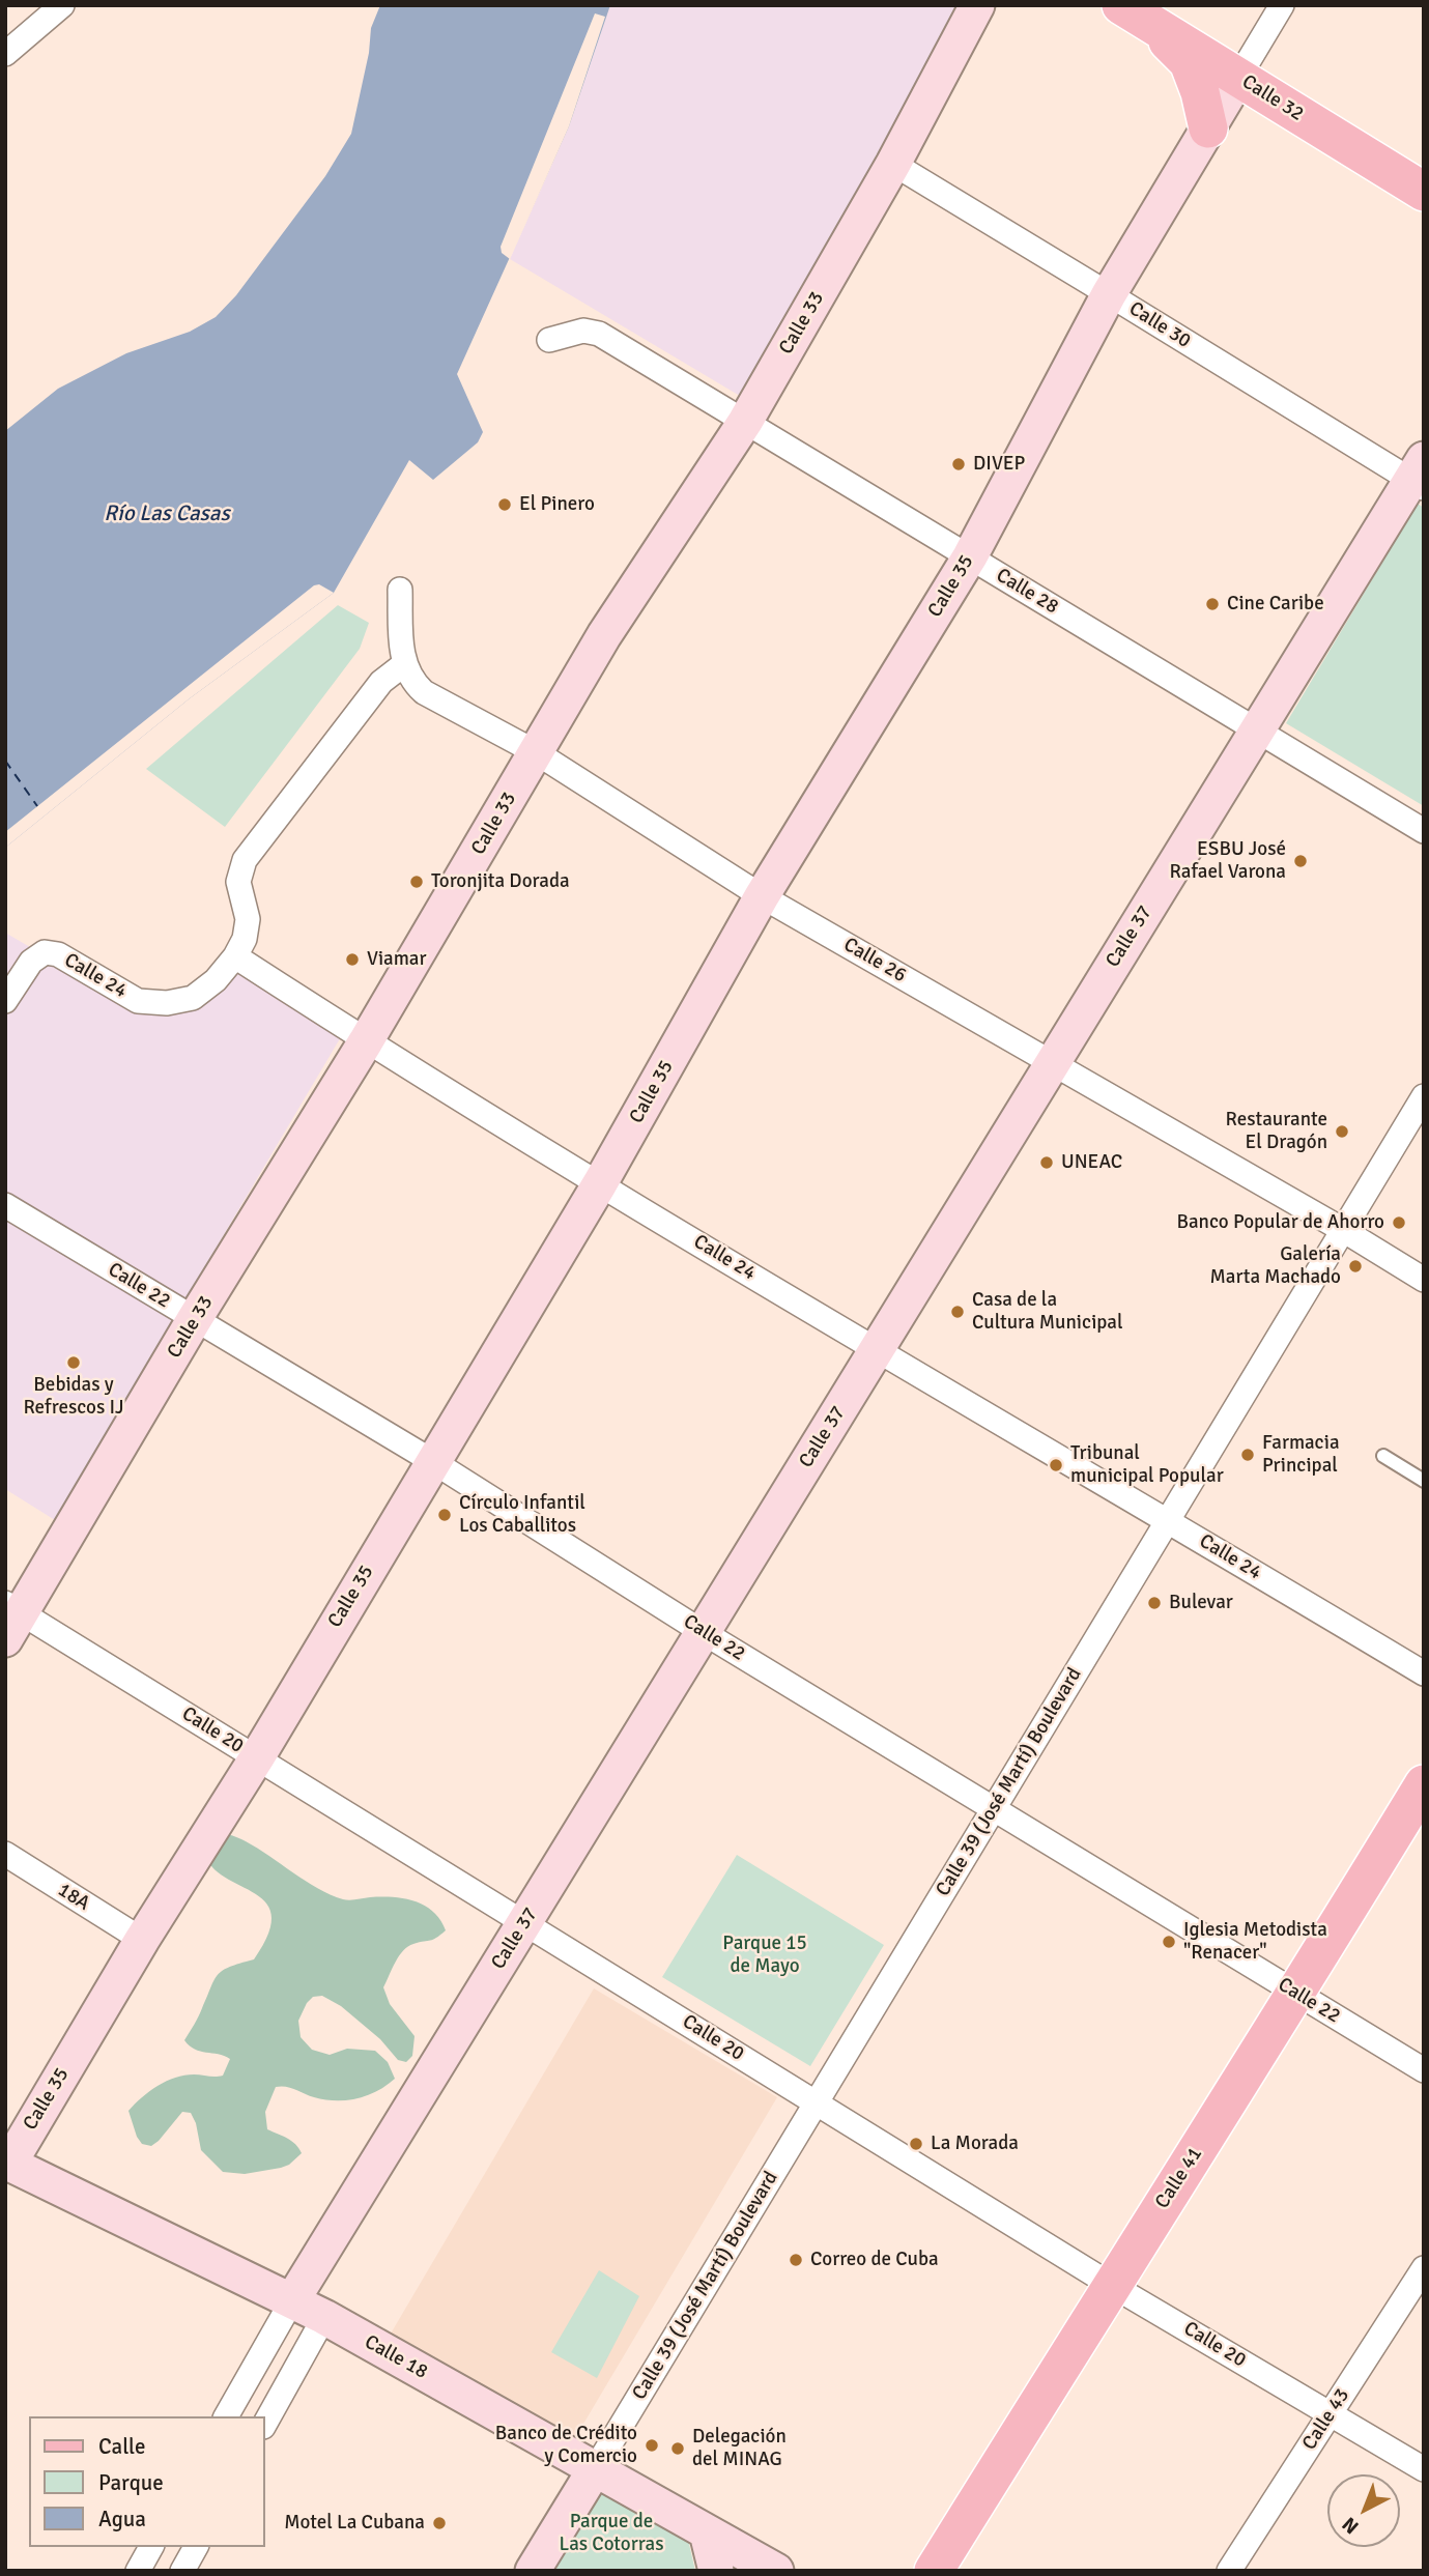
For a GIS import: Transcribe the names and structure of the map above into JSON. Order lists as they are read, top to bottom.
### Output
{
  "streets": {
    "main road": ["Calle 32", "Calle 41"],
    "street": [
      "Calle 33",
      "Calle 30",
      "Calle 35",
      "Calle 28",
      "Calle 37",
      "Calle 26",
      "Calle 24",
      "Calle 22",
      "Calle 20",
      "Calle 39 (José Martí) Boulevard",
      "18A",
      "Calle 18",
      "Calle 43"
    ]
  },
  "crossings": [
    ["Calle 32", "Calle 35"],
    ["Calle 33", "Calle 30"],
    ["Calle 33", "Calle 28"],
    ["Calle 33", "Calle 26"],
    ["Calle 33", "Calle 24"],
    ["Calle 33", "Calle 22"],
    ["Calle 33", "Calle 20"],
    ["Calle 30", "Calle 35"],
    ["Calle 30", "Calle 37"],
    ["Calle 35", "Calle 28"],
    ["Calle 35", "Calle 26"],
    ["Calle 35", "Calle 24"],
    ["Calle 35", "Calle 22"],
    ["Calle 35", "Calle 20"],
    ["Calle 35", "18A"],
    ["Calle 35", "Calle 18"],
    ["Calle 28", "Calle 37"],
    ["Calle 37", "Calle 26"],
    ["Calle 37", "Calle 24"],
    ["Calle 37", "Calle 22"],
    ["Calle 37", "Calle 20"],
    ["Calle 37", "Calle 18"],
    ["Calle 26", "Calle 39 (José Martí) Boulevard"],
    ["Calle 24", "Calle 39 (José Martí) Boulevard"],
    ["Calle 22", "Calle 39 (José Martí) Boulevard"],
    ["Calle 22", "Calle 41"],
    ["Calle 20", "Calle 39 (José Martí) Boulevard"],
    ["Calle 20", "Calle 41"],
    ["Calle 20", "Calle 43"],
    ["Calle 39 (José Martí) Boulevard", "Calle 18"]
  ],
  "water": ["Río Las Casas"],
  "parks": ["Parque 15 de Mayo", "Parque de Las Cotorras"],
  "places": [
    "DIVEP",
    "El Pinero",
    "Cine Caribe",
    "ESBU José Rafael Varona",
    "Toronjita Dorada",
    "Viamar",
    "Restaurante El Dragón",
    "UNEAC",
    "Banco Popular de Ahorro",
    "Galería Marta Machado",
    "Casa de la Cultura Municipal",
    "Bebidas y Refrescos IJ",
    "Farmacia Principal",
    "Tribunal municipal Popular",
    "Círculo Infantil Los Caballitos",
    "Bulevar",
    "Iglesia Metodista \"Renacer\"",
    "La Morada",
    "Correo de Cuba",
    "Banco de Crédito y Comercio",
    "Delegación del MINAG",
    "Motel La Cubana"
  ],
  "legend": ["Calle", "Parque", "Agua"],
  "north": "bottom left"
}
